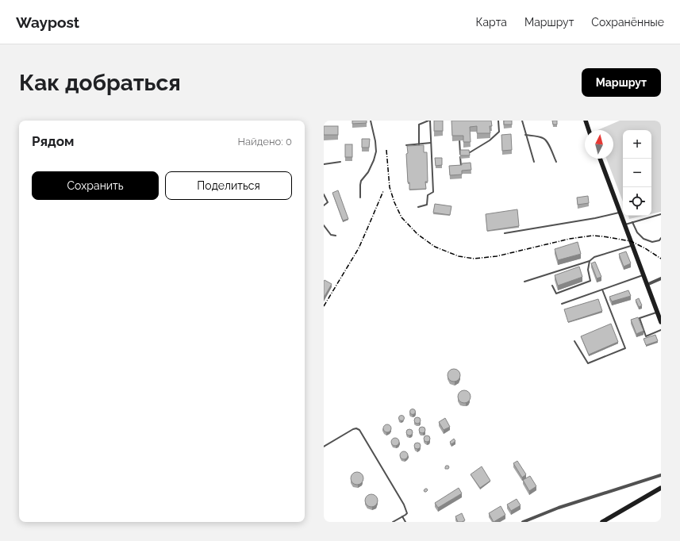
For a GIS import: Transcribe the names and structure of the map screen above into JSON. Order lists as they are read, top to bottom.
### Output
{
  "north": "top",
  "page": {
    "header": "Waypost",
    "nav": ["Карта", "Маршрут", "Сохранённые"],
    "buttons": [
      "Маршрут",
      ["Сохранить", "Поделиться"]
    ],
    "title": "Как добраться",
    "heading": ["Рядом", "Найдено: 0"],
    "map_buttons": ["+", "−"]
  }
}
